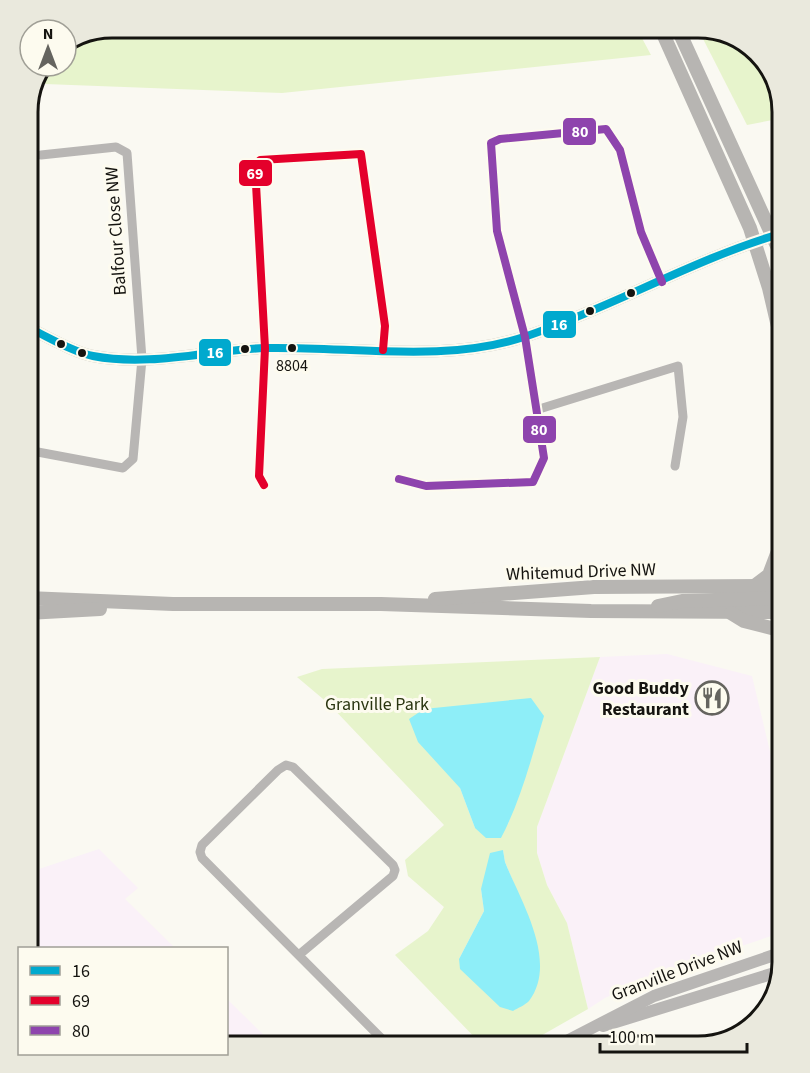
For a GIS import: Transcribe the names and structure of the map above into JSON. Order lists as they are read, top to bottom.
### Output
{
  "streets": {
    "main road": ["Whitemud Drive NW"],
    "street": ["Balfour Close NW", "Granville Drive NW"]
  },
  "parks": ["Granville Park"],
  "places": {
    "other": ["8804"],
    "restaurant": ["Good Buddy Restaurant"]
  },
  "lines": ["transit line 80", "transit line 69", "transit line 16"],
  "legend": ["16", "69", "80"],
  "scale_bar": "100 m",
  "north": "top"
}
